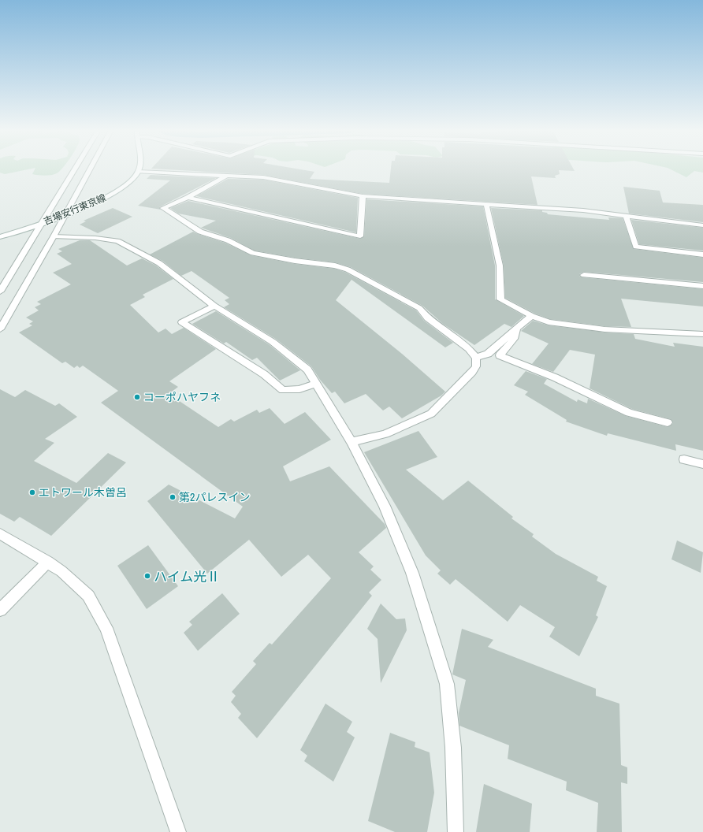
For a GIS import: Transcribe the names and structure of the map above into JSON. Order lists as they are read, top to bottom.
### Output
{
  "streets": {
    "street": ["吉場安行東京線"]
  },
  "places": [
    "コーポハヤフネ",
    "エトワール木曽呂",
    "第2パレスイン",
    "ハイム光Ⅱ"
  ]
}
